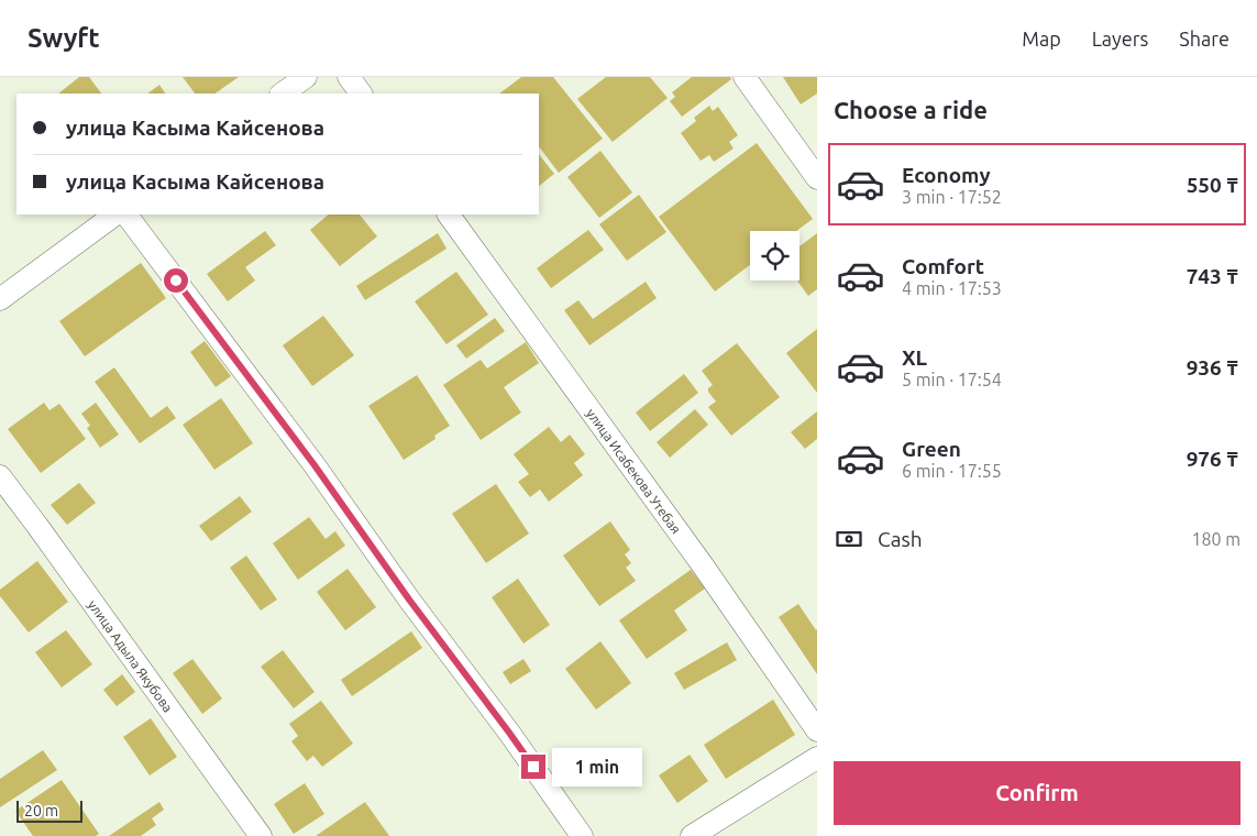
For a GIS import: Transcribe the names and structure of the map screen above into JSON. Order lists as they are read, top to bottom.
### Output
{
  "streets": {
    "street": ["улица Исабекова Утебая", "улица Адыла Якубова"]
  },
  "scale_bar": "20 m",
  "page": {
    "header": "Swyft",
    "nav": ["Map", "Layers", "Share"],
    "heading": "Choose a ride",
    "banner": ["улица Касыма Кайсенова", "улица Касыма Кайсенова"],
    "list": [
      {
        "name": "Economy",
        "note": "3 min · 17:52",
        "value": "550 ₸"
      },
      {
        "name": "Comfort",
        "note": "4 min · 17:53",
        "value": "743 ₸"
      },
      {
        "name": "XL",
        "note": "5 min · 17:54",
        "value": "936 ₸"
      },
      {
        "name": "Green",
        "note": "6 min · 17:55",
        "value": "976 ₸"
      }
    ],
    "pay": ["Cash", "180 m"],
    "bubble": "1 min",
    "buttons": "Confirm",
    "scale": "20 m"
  }
}
